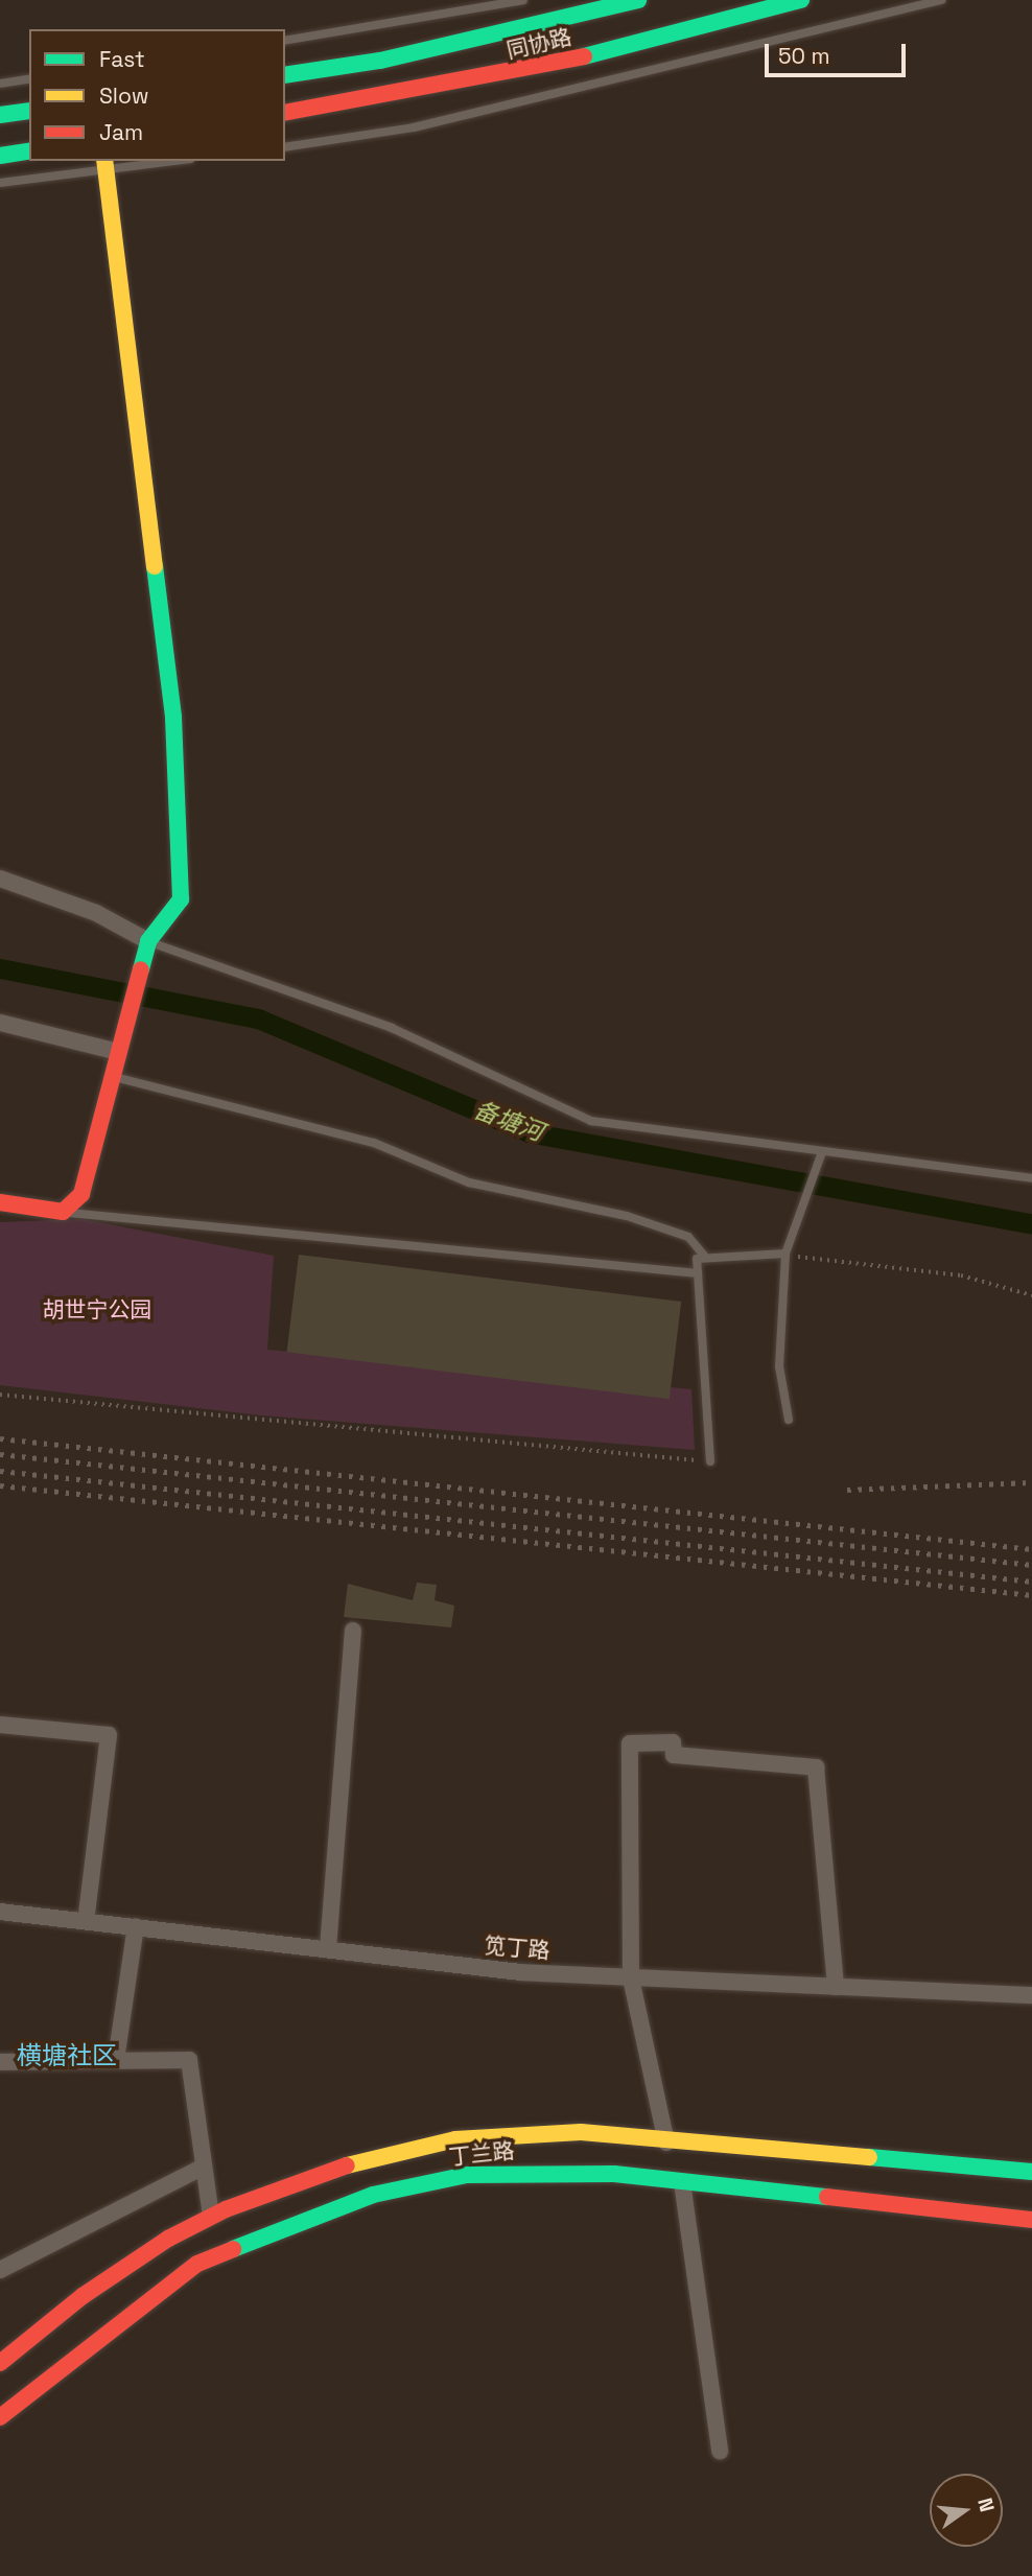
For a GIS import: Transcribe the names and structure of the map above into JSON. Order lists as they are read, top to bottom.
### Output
{
  "streets": {
    "main road": ["同协路", "丁兰路"],
    "street": ["笕丁路"]
  },
  "districts": ["横塘社区"],
  "water": ["备塘河"],
  "parks": ["胡世宁公园"],
  "legend": ["Fast", "Slow", "Jam"],
  "scale_bar": "50 m",
  "north": "right"
}
